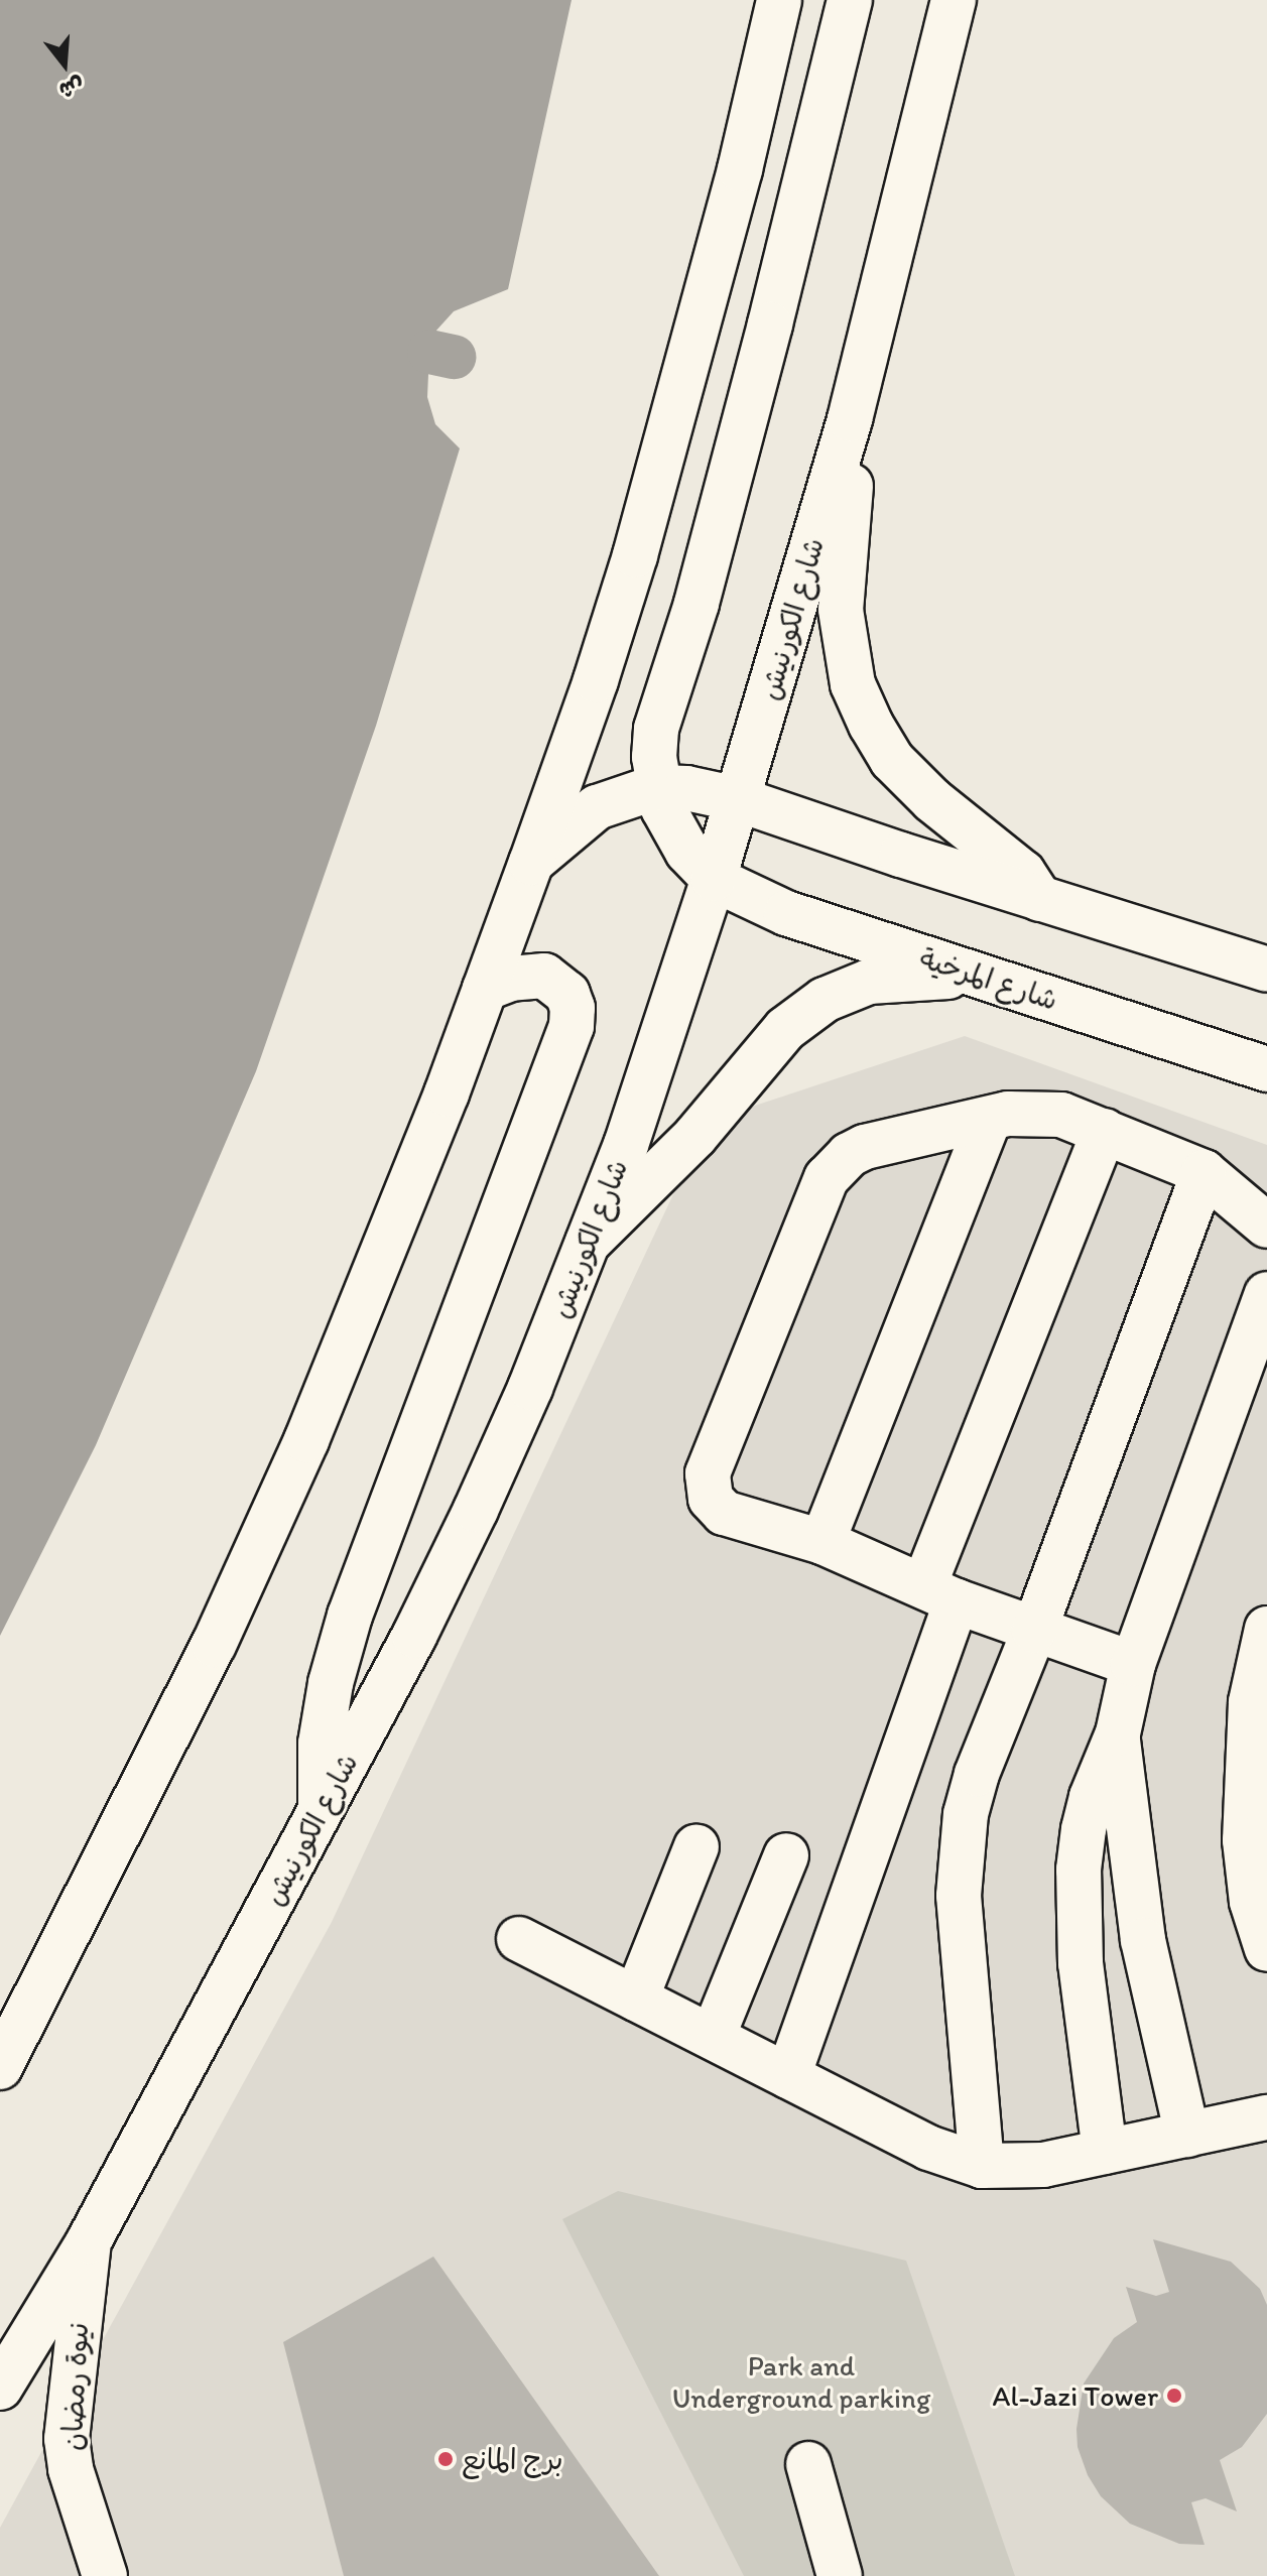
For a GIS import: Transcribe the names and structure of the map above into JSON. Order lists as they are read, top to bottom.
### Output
{
  "streets": {
    "main road": ["شارع الكورنيش", "شارع المرخية", "نيوة رمضان"]
  },
  "crossings": [
    ["شارع الكورنيش", "شارع المرخية"],
    ["شارع الكورنيش", "نيوة رمضان"]
  ],
  "parks": ["Park and Underground parking"],
  "places": ["Al-Jazi Tower", "برج المانع"],
  "north": "bottom"
}
